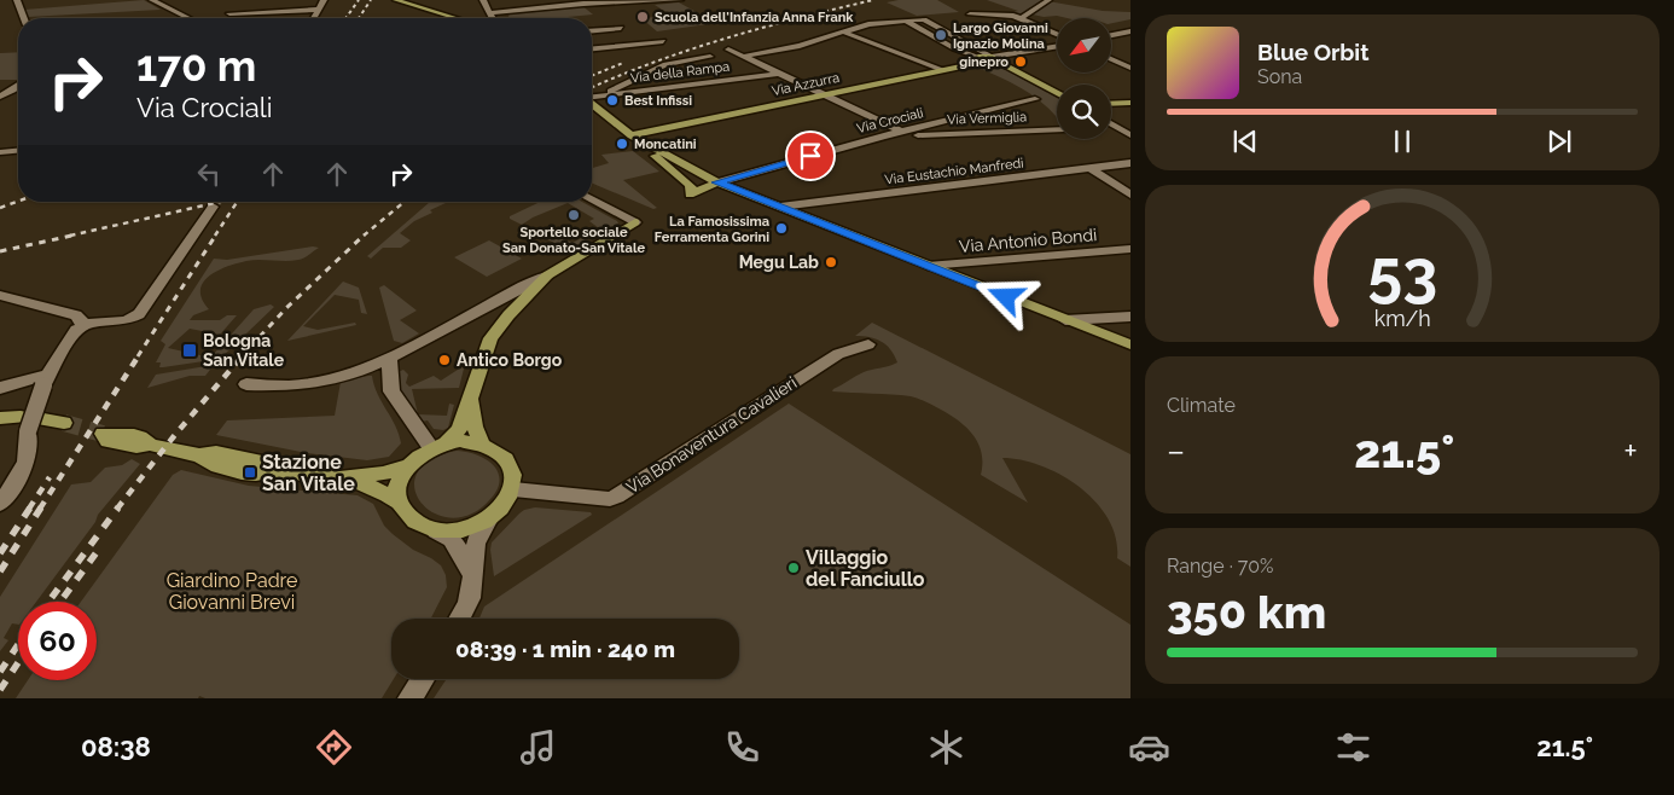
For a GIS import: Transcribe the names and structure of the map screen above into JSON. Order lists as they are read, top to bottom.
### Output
{
  "streets": {
    "main road": ["Via Azzurra"],
    "street": [
      "Via della Rampa",
      "Via Vermiglia",
      "Via Crociali",
      "Via Eustachio Manfredi",
      "Via Antonio Bondi",
      "Via Bonaventura Cavalieri"
    ]
  },
  "crossings": [
    ["Via Vermiglia", "Via Crociali"]
  ],
  "parks": ["Giardino Padre Giovanni Brevi"],
  "places": {
    "other": [
      "Scuola dell'Infanzia Anna Frank",
      "Largo Giovanni Ignazio Molina",
      "ginepro",
      "Best Infissi",
      "Moncatini",
      "Sportello sociale San Donato-San Vitale",
      "La Famosissima Ferramenta Gorini",
      "Megu Lab",
      "Antico Borgo",
      "Villaggio del Fanciullo"
    ],
    "transit": ["Bologna San Vitale", "Stazione San Vitale"]
  },
  "north": "bottom left",
  "page": {
    "turn": ["170 m", "Via Crociali"],
    "song": ["Blue Orbit", "Sona"],
    "tile": [
      "Climate",
      ["Range · 70%", "350 km"]
    ],
    "heat": ["−", "21.5°", "+"],
    "limit": "60",
    "trip": "08:39 · 1 min · 240 m",
    "tabs": ["08:38", "21.5°"],
    "gauge": ["53", "km/h"]
  }
}
